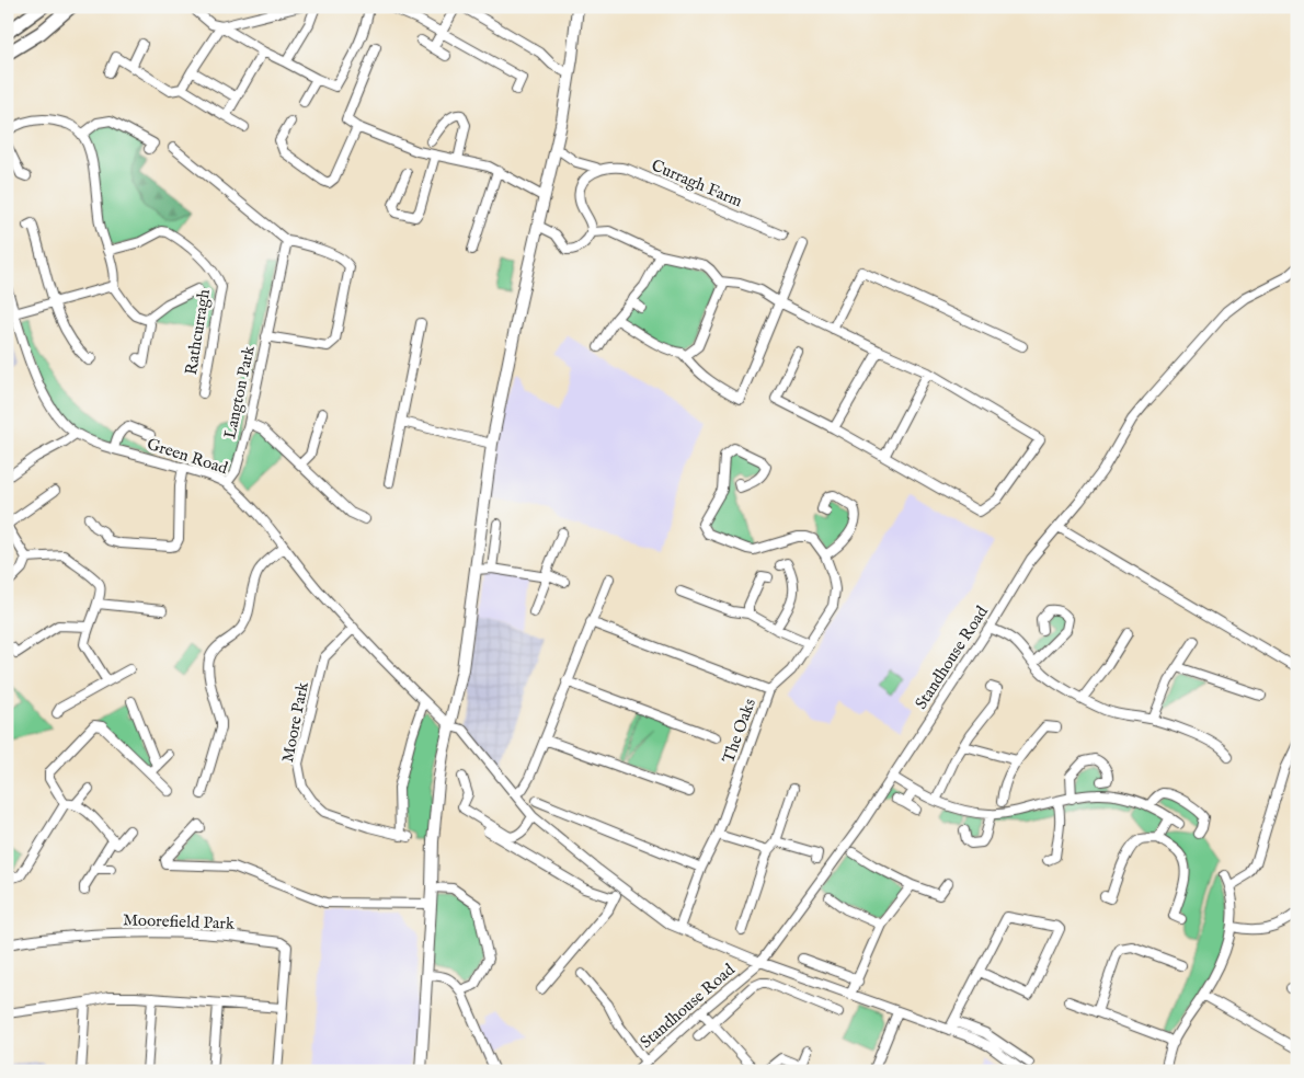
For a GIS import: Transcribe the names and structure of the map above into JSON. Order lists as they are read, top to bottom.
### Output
{
  "streets": {
    "street": [
      "Curragh Farm",
      "Rathcurragh",
      "Langton Park",
      "Green Road",
      "Standhouse Road",
      "Moore Park",
      "The Oaks",
      "Moorefield Park"
    ]
  },
  "crossings": [
    ["Langton Park", "Green Road"],
    ["Green Road", "Standhouse Road"],
    ["Green Road", "Moore Park"],
    ["Green Road", "The Oaks"]
  ]
}
